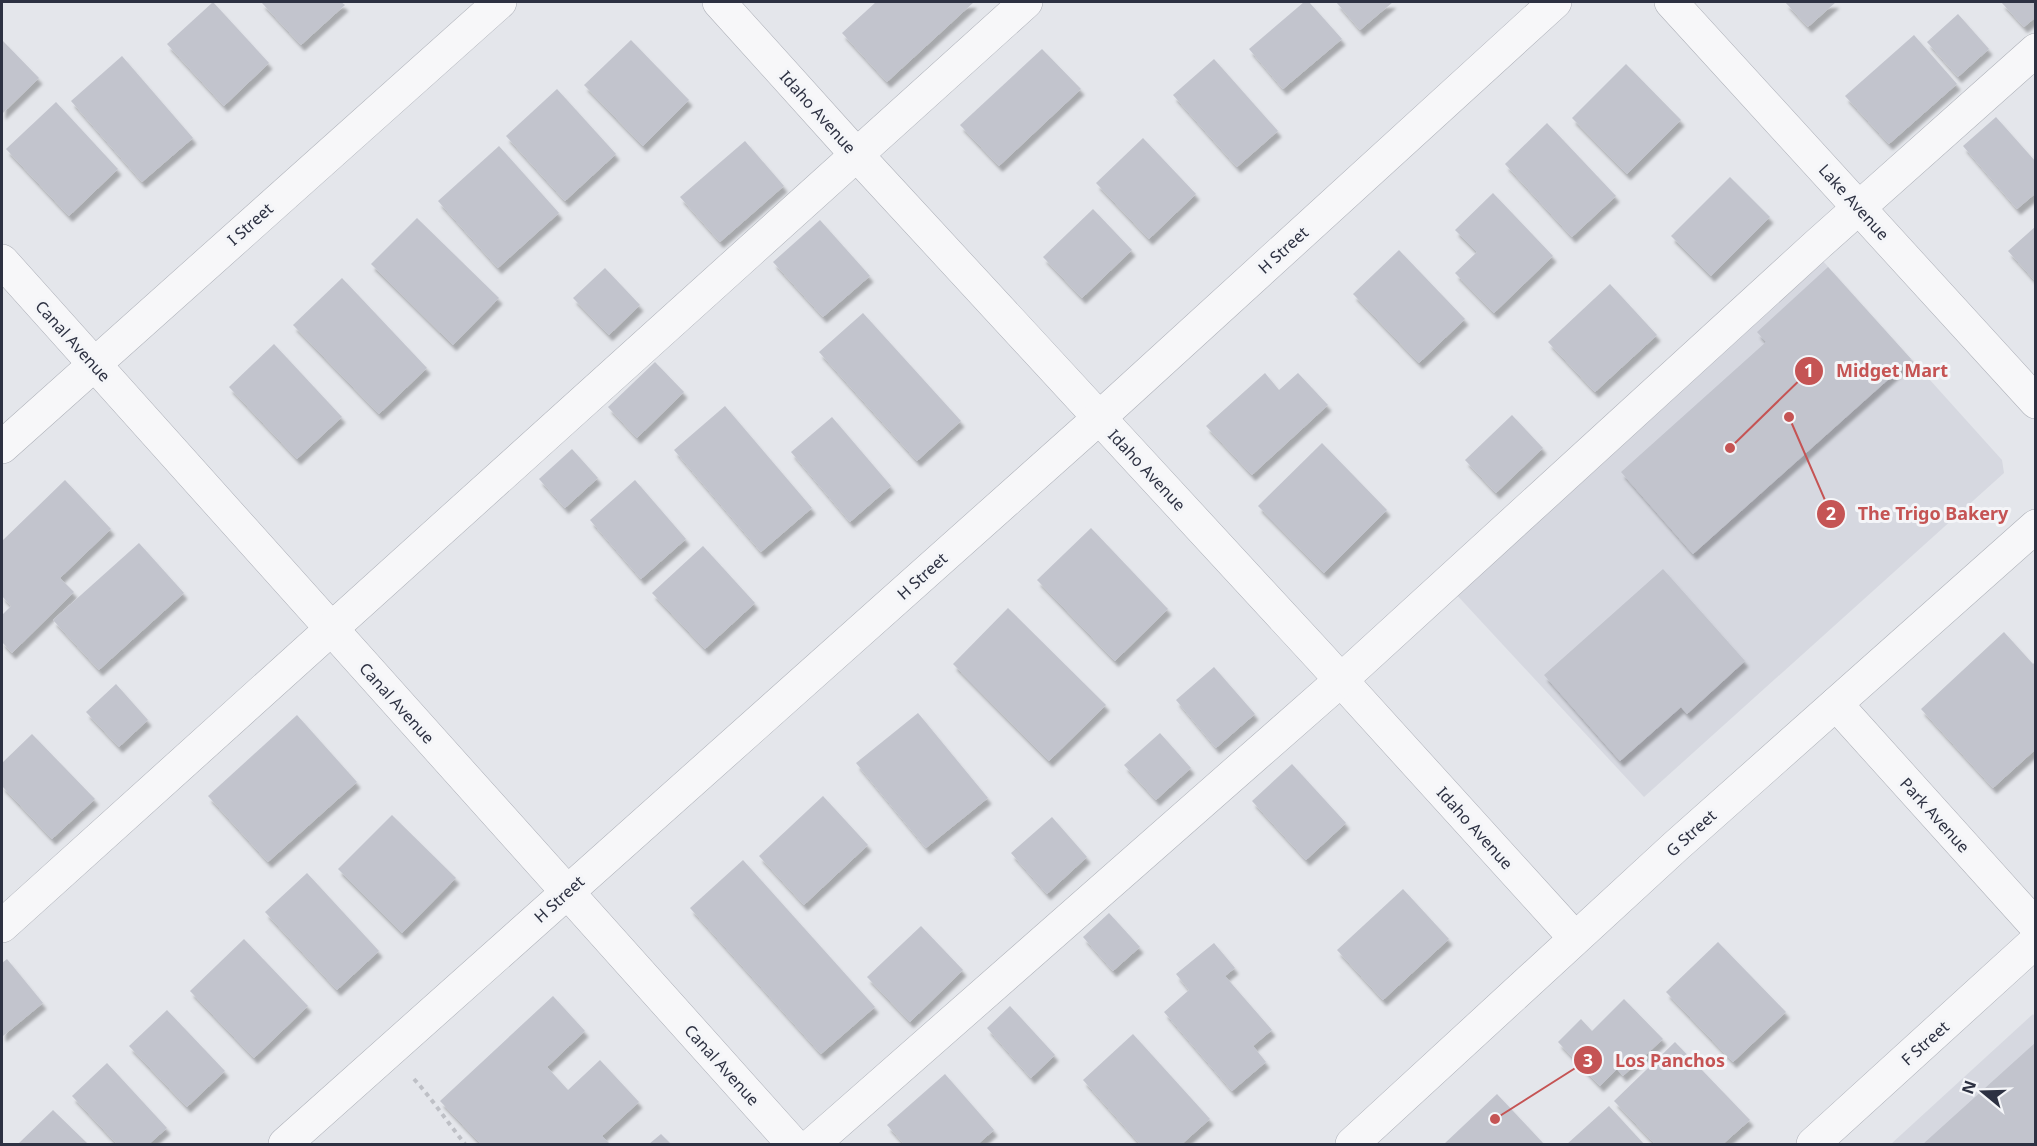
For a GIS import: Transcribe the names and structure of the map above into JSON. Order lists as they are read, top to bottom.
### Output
{
  "streets": {
    "street": [
      "Idaho Avenue",
      "Lake Avenue",
      "I Street",
      "H Street",
      "Canal Avenue",
      "Park Avenue",
      "G Street",
      "F Street"
    ]
  },
  "crossings": [
    ["Idaho Avenue", "H Street"],
    ["Idaho Avenue", "G Street"],
    ["I Street", "Canal Avenue"],
    ["H Street", "Canal Avenue"],
    ["Park Avenue", "G Street"]
  ],
  "places": ["The Trigo Bakery", "Midget Mart", "Los Panchos"],
  "north": "left"
}
